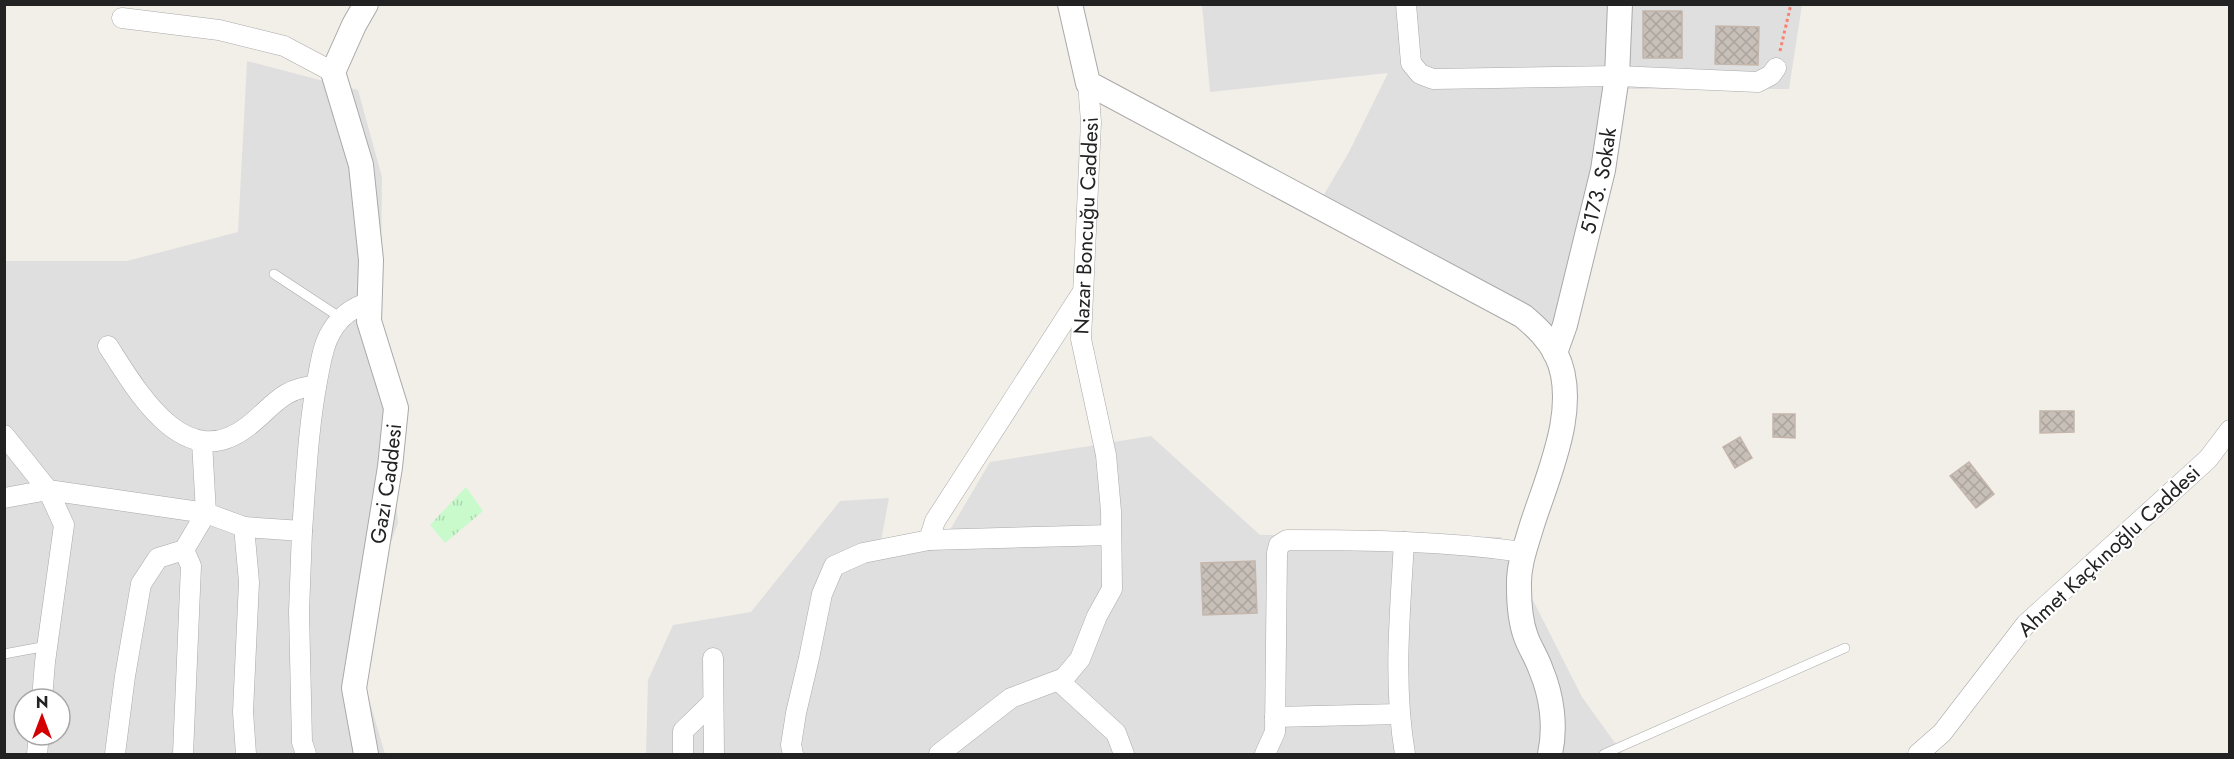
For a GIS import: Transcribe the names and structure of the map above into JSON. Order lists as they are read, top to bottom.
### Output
{
  "streets": {
    "street": [
      "5173. Sokak",
      "Nazar Boncuğu Caddesi",
      "Gazi Caddesi",
      "Ahmet Kaçkınoğlu Caddesi"
    ]
  },
  "north": "top"
}
